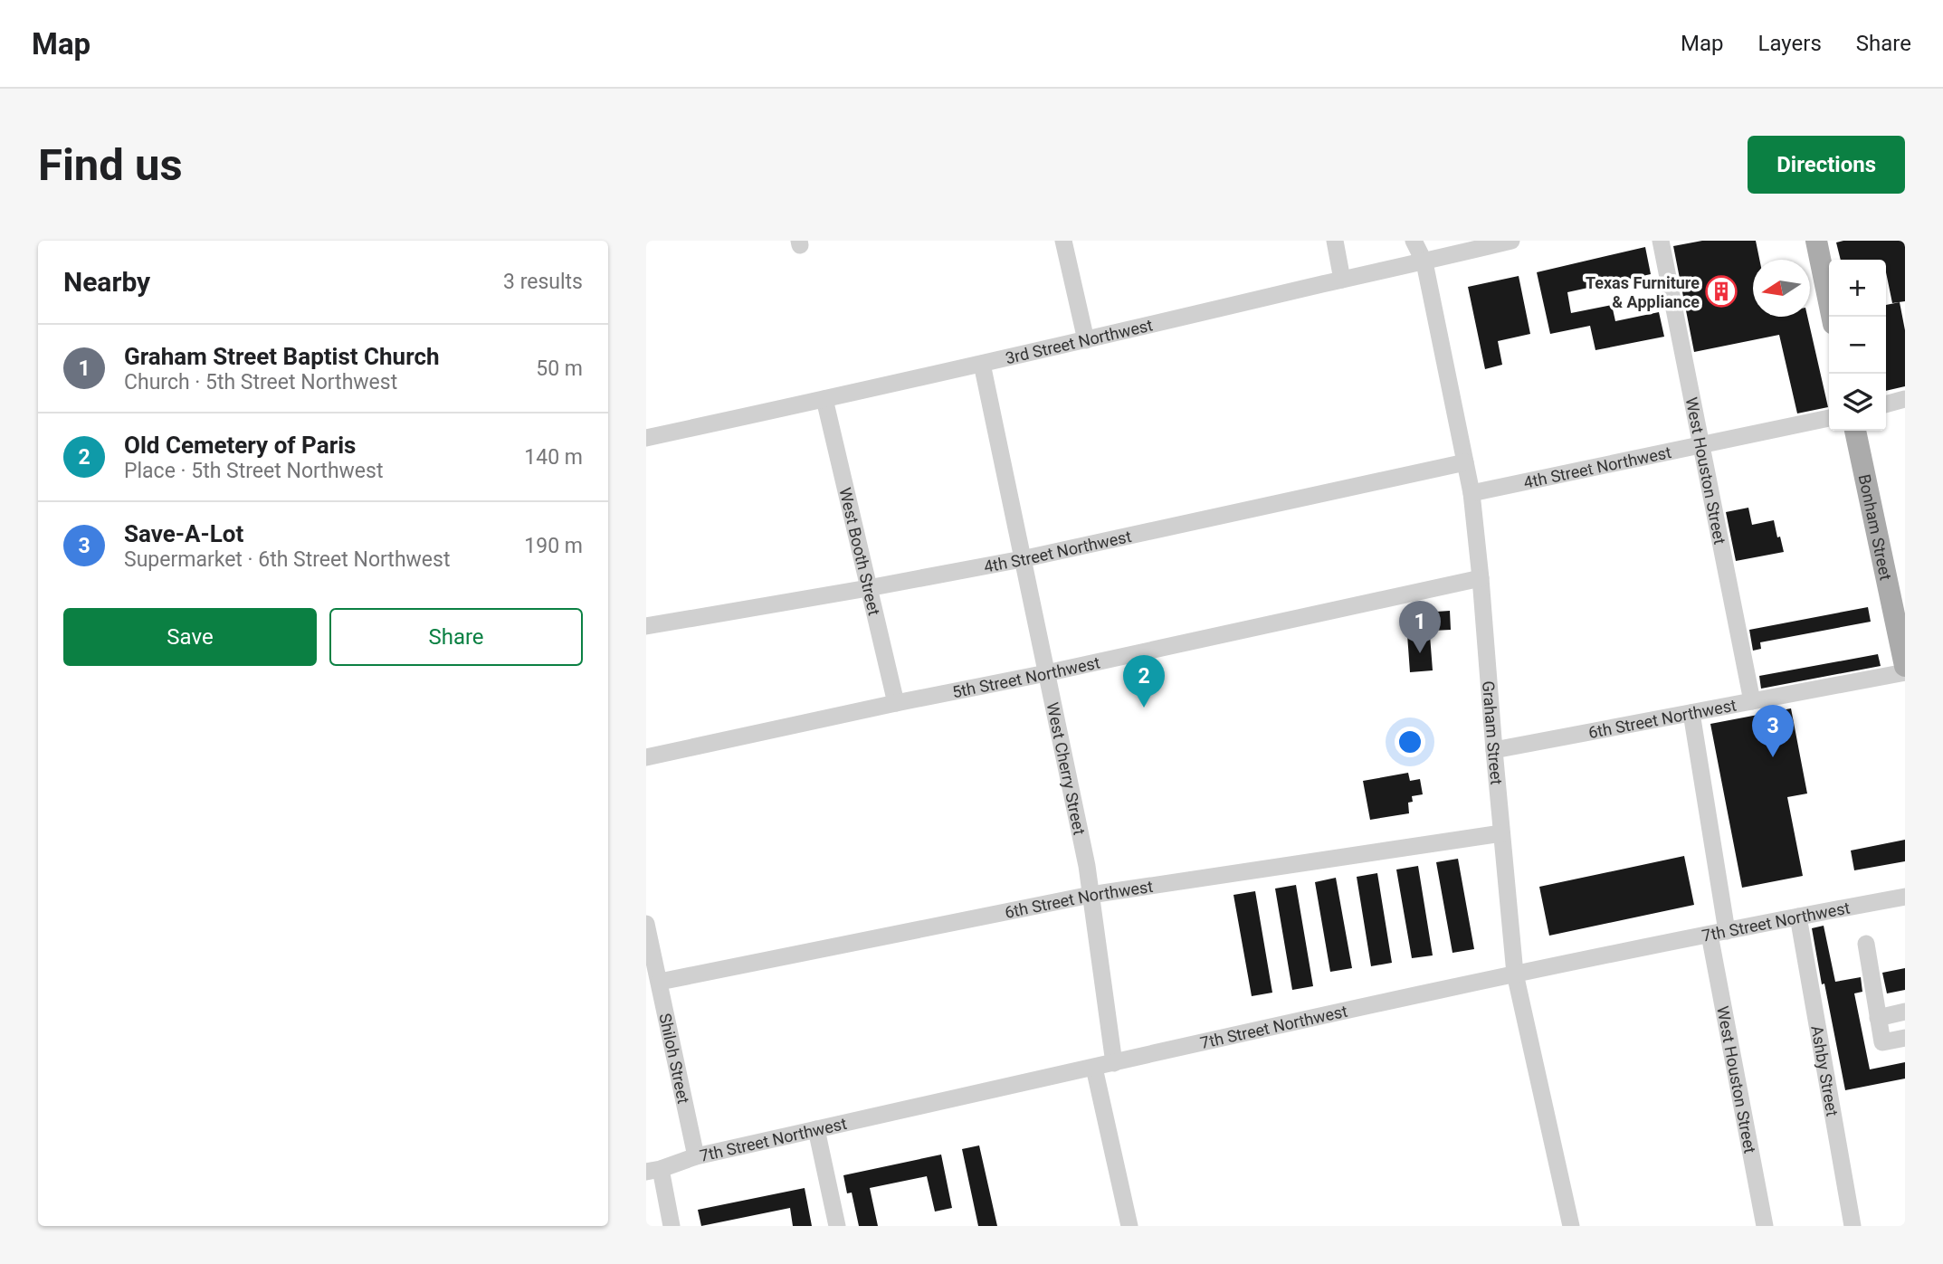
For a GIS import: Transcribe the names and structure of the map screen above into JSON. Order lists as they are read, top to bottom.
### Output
{
  "streets": {
    "main road": ["Bonham Street"],
    "street": [
      "3rd Street Northwest",
      "4th Street Northwest",
      "West Houston Street",
      "West Booth Street",
      "5th Street Northwest",
      "6th Street Northwest",
      "Graham Street",
      "West Cherry Street",
      "7th Street Northwest",
      "Shiloh Street",
      "Ashby Street"
    ]
  },
  "crossings": [
    ["3rd Street Northwest", "West Booth Street"],
    ["3rd Street Northwest", "Graham Street"],
    ["3rd Street Northwest", "West Cherry Street"],
    ["4th Street Northwest", "West Houston Street"],
    ["4th Street Northwest", "West Booth Street"],
    ["4th Street Northwest", "Graham Street"],
    ["4th Street Northwest", "West Cherry Street"],
    ["West Houston Street", "6th Street Northwest"],
    ["West Houston Street", "7th Street Northwest"],
    ["West Booth Street", "5th Street Northwest"],
    ["5th Street Northwest", "Graham Street"],
    ["5th Street Northwest", "West Cherry Street"],
    ["6th Street Northwest", "Graham Street"],
    ["6th Street Northwest", "West Cherry Street"],
    ["6th Street Northwest", "Shiloh Street"],
    ["Graham Street", "7th Street Northwest"],
    ["West Cherry Street", "7th Street Northwest"],
    ["7th Street Northwest", "Shiloh Street"],
    ["7th Street Northwest", "Ashby Street"]
  ],
  "places": {
    "building": ["Texas Furniture & Appliance"]
  },
  "north": "left",
  "page": {
    "header": "Map",
    "nav": ["Map", "Layers", "Share"],
    "buttons": [
      "Directions",
      ["Save", "Share"]
    ],
    "title": "Find us",
    "heading": ["Nearby", "3 results"],
    "map_buttons": ["+", "−"],
    "list": [
      {
        "mark": "1",
        "name": "Graham Street Baptist Church",
        "note": "Church · 5th Street Northwest",
        "value": "50 m"
      },
      {
        "mark": "2",
        "name": "Old Cemetery of Paris",
        "note": "Place · 5th Street Northwest",
        "value": "140 m"
      },
      {
        "mark": "3",
        "name": "Save-A-Lot",
        "note": "Supermarket · 6th Street Northwest",
        "value": "190 m"
      }
    ],
    "pins": ["1", "2", "3"]
  }
}
